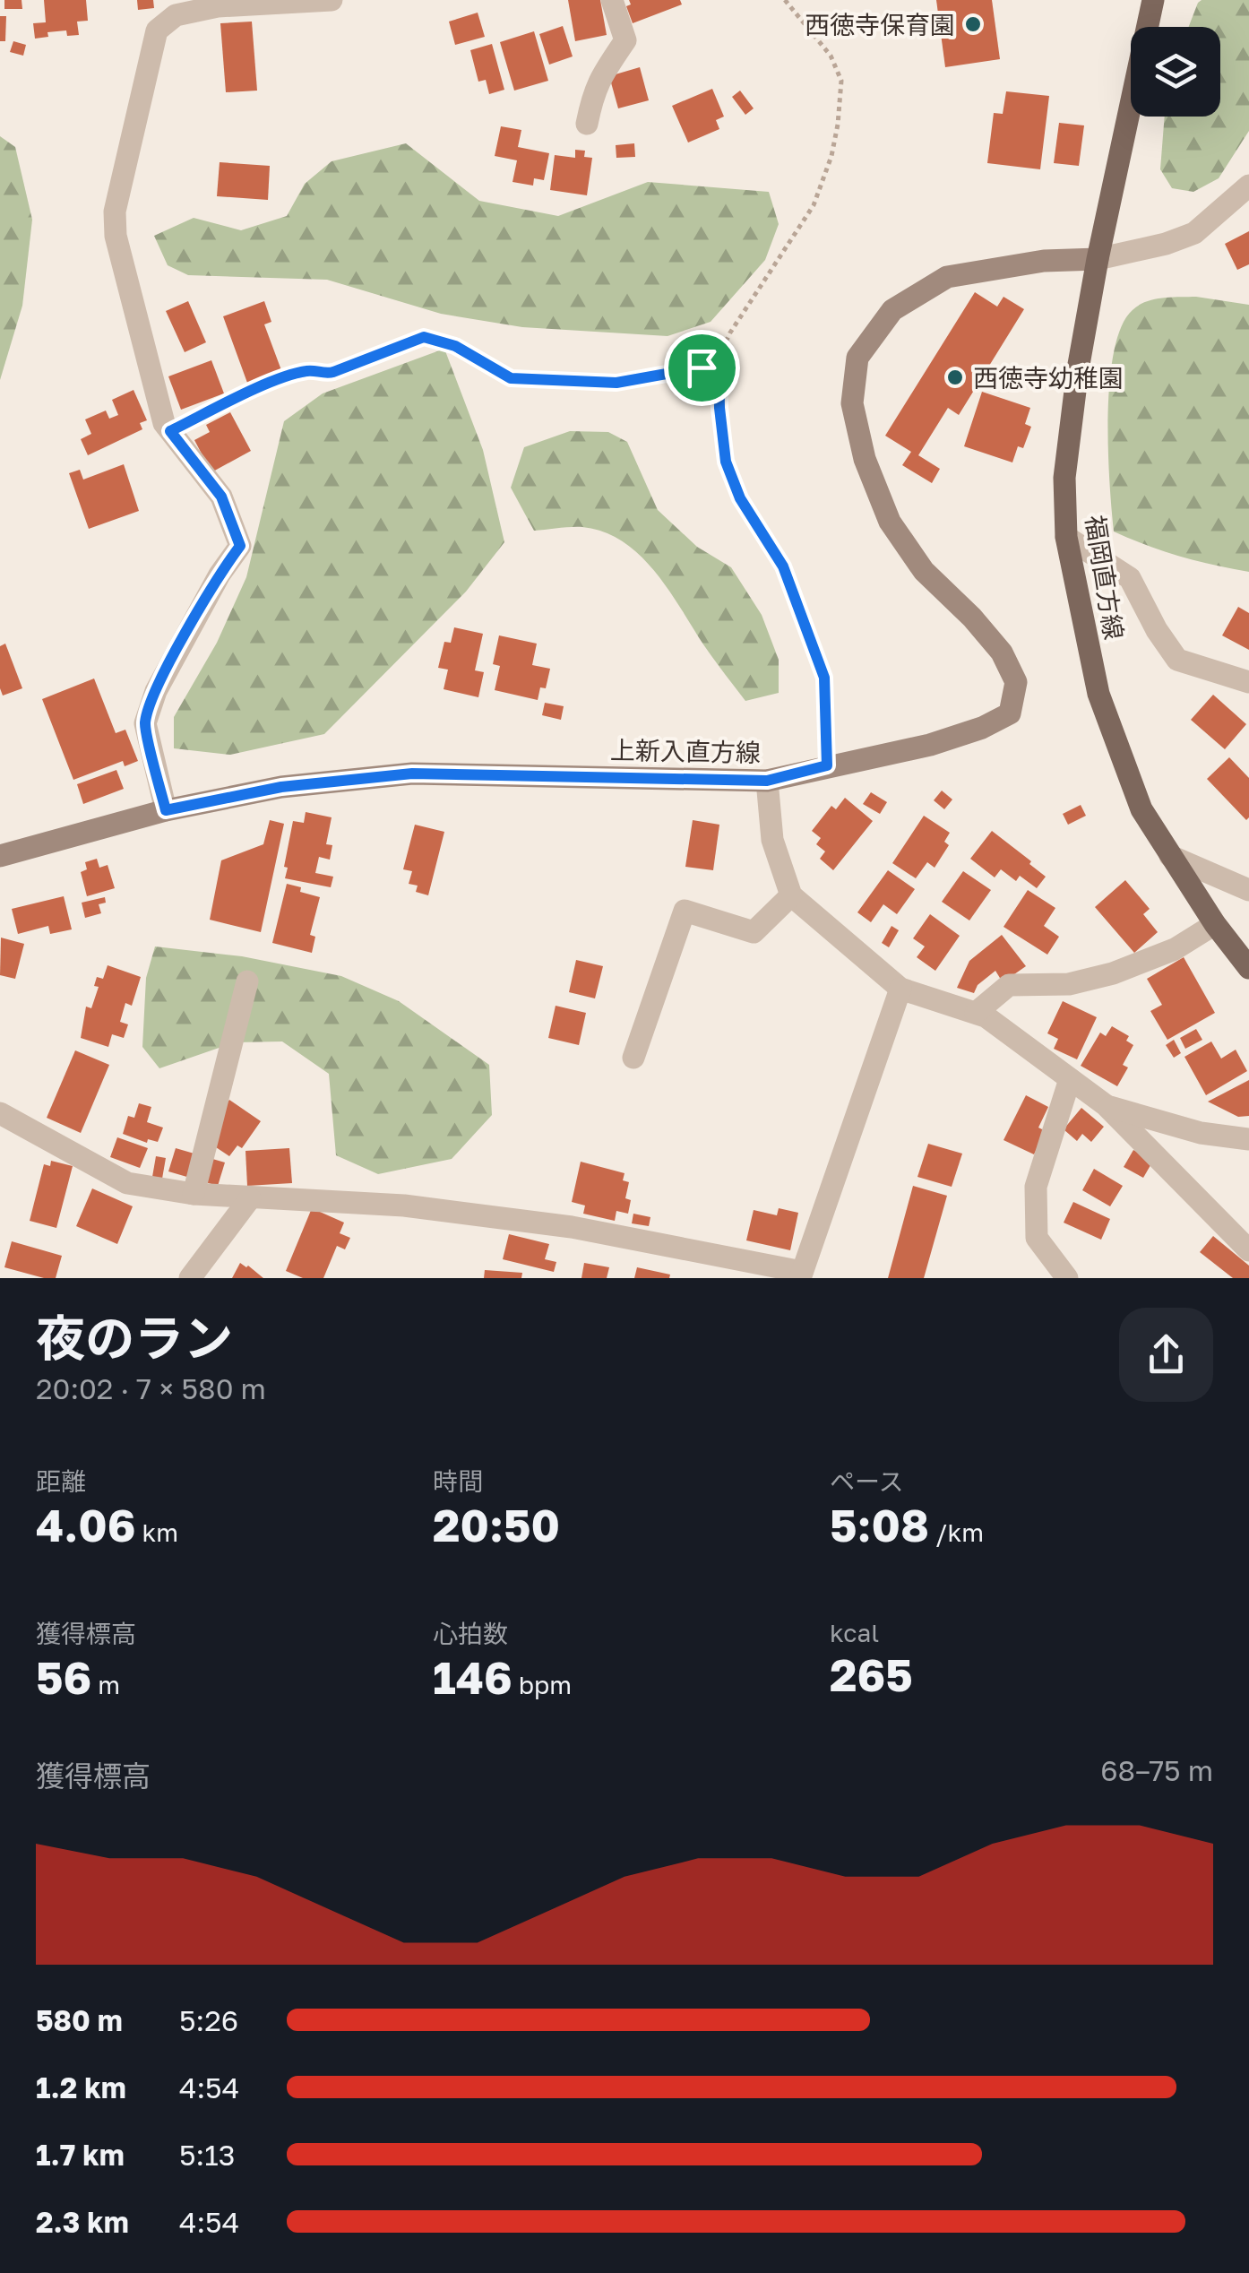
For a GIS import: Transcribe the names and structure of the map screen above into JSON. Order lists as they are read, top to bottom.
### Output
{
  "streets": {
    "main road": ["福岡直方線", "上新入直方線"]
  },
  "crossings": [
    ["福岡直方線", "上新入直方線"]
  ],
  "places": ["西徳寺保育園", "西徳寺幼稚園"],
  "page": {
    "heading": ["夜のラン", "20:02 · 7 × 580 m"],
    "stats": [
      ["距離", "4.06 km"],
      ["時間", "20:50"],
      ["ペース", "5:08 /km"],
      ["獲得標高", "56 m"],
      ["心拍数", "146 bpm"],
      ["kcal", "265"]
    ],
    "chart": ["獲得標高", "68–75 m"],
    "list": [
      {
        "name": "580 m",
        "note": "5:26"
      },
      {
        "name": "1.2 km",
        "note": "4:54"
      },
      {
        "name": "1.7 km",
        "note": "5:13"
      },
      {
        "name": "2.3 km",
        "note": "4:54"
      }
    ]
  }
}
